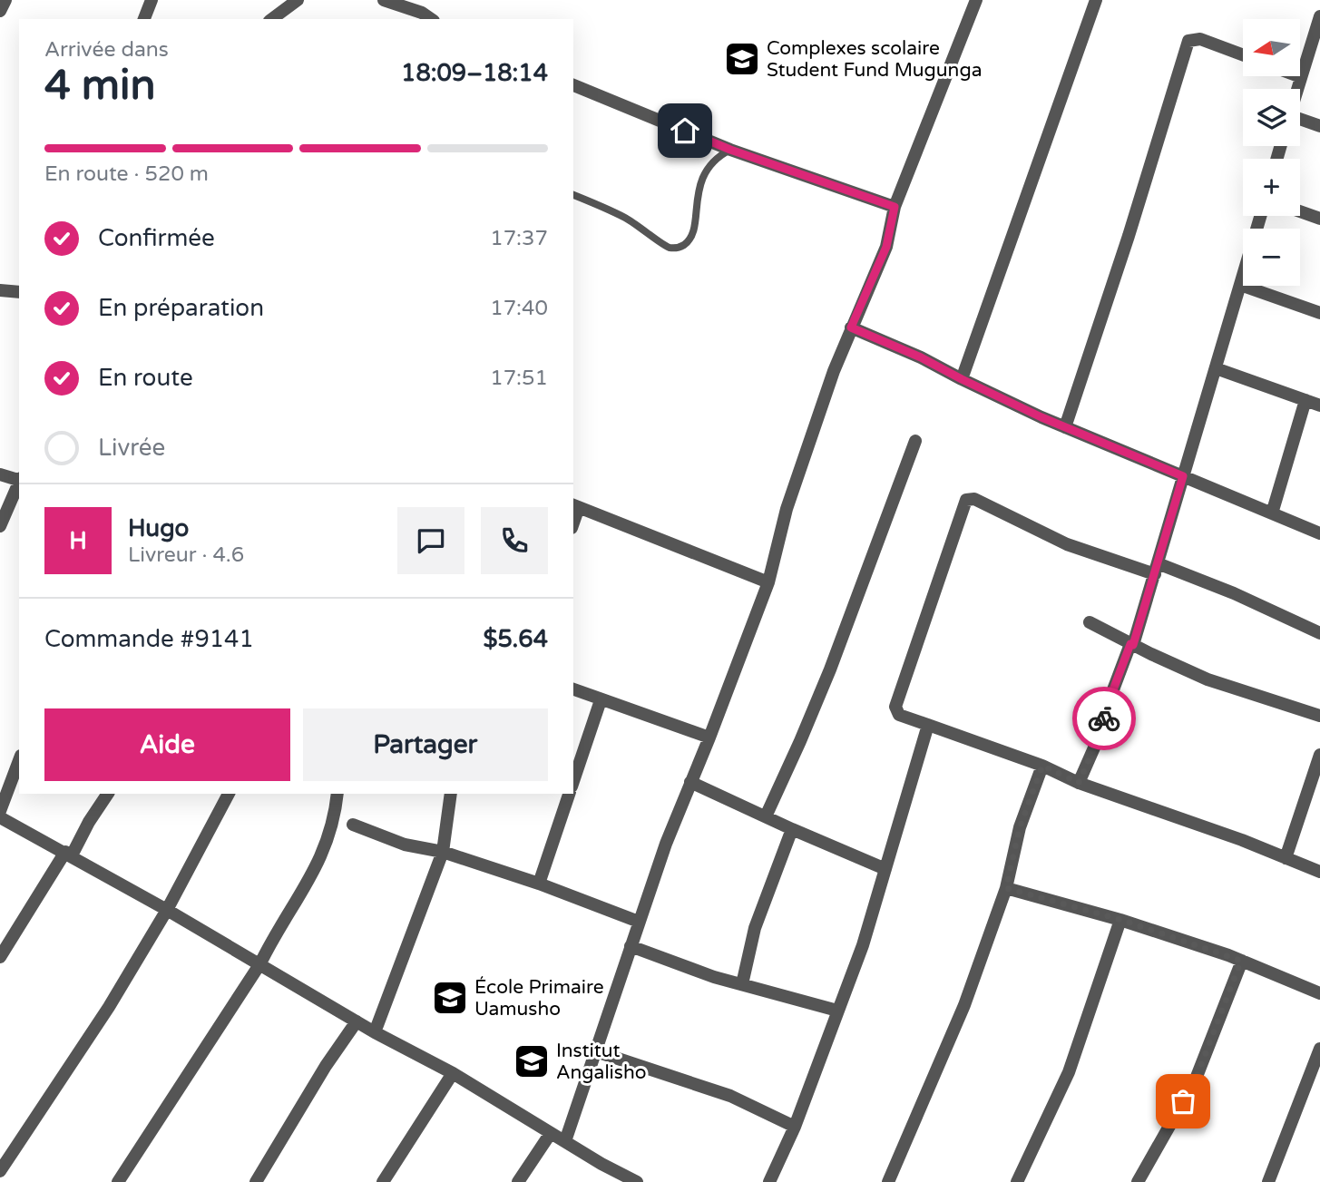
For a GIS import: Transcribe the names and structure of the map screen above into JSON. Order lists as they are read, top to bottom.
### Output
{
  "places": {
    "school or university": ["Complexes scolaire Student Fund Mugunga", "École Primaire Uamusho", "Institut Angalisho"]
  },
  "north": "left",
  "page": {
    "map_buttons": ["+", "−"],
    "heading": ["4 min", "Arrivée dans", "18:09–18:14"],
    "panel": [
      "Hugo",
      "Livreur · 4.6",
      "Commande #9141",
      "$5.64"
    ],
    "bar": "En route · 520 m",
    "list": [
      ["Confirmée", "17:37"],
      ["En préparation", "17:40"],
      ["En route", "17:51"],
      "Livrée"
    ],
    "round": "H",
    "buttons": ["Aide", "Partager"]
  }
}
